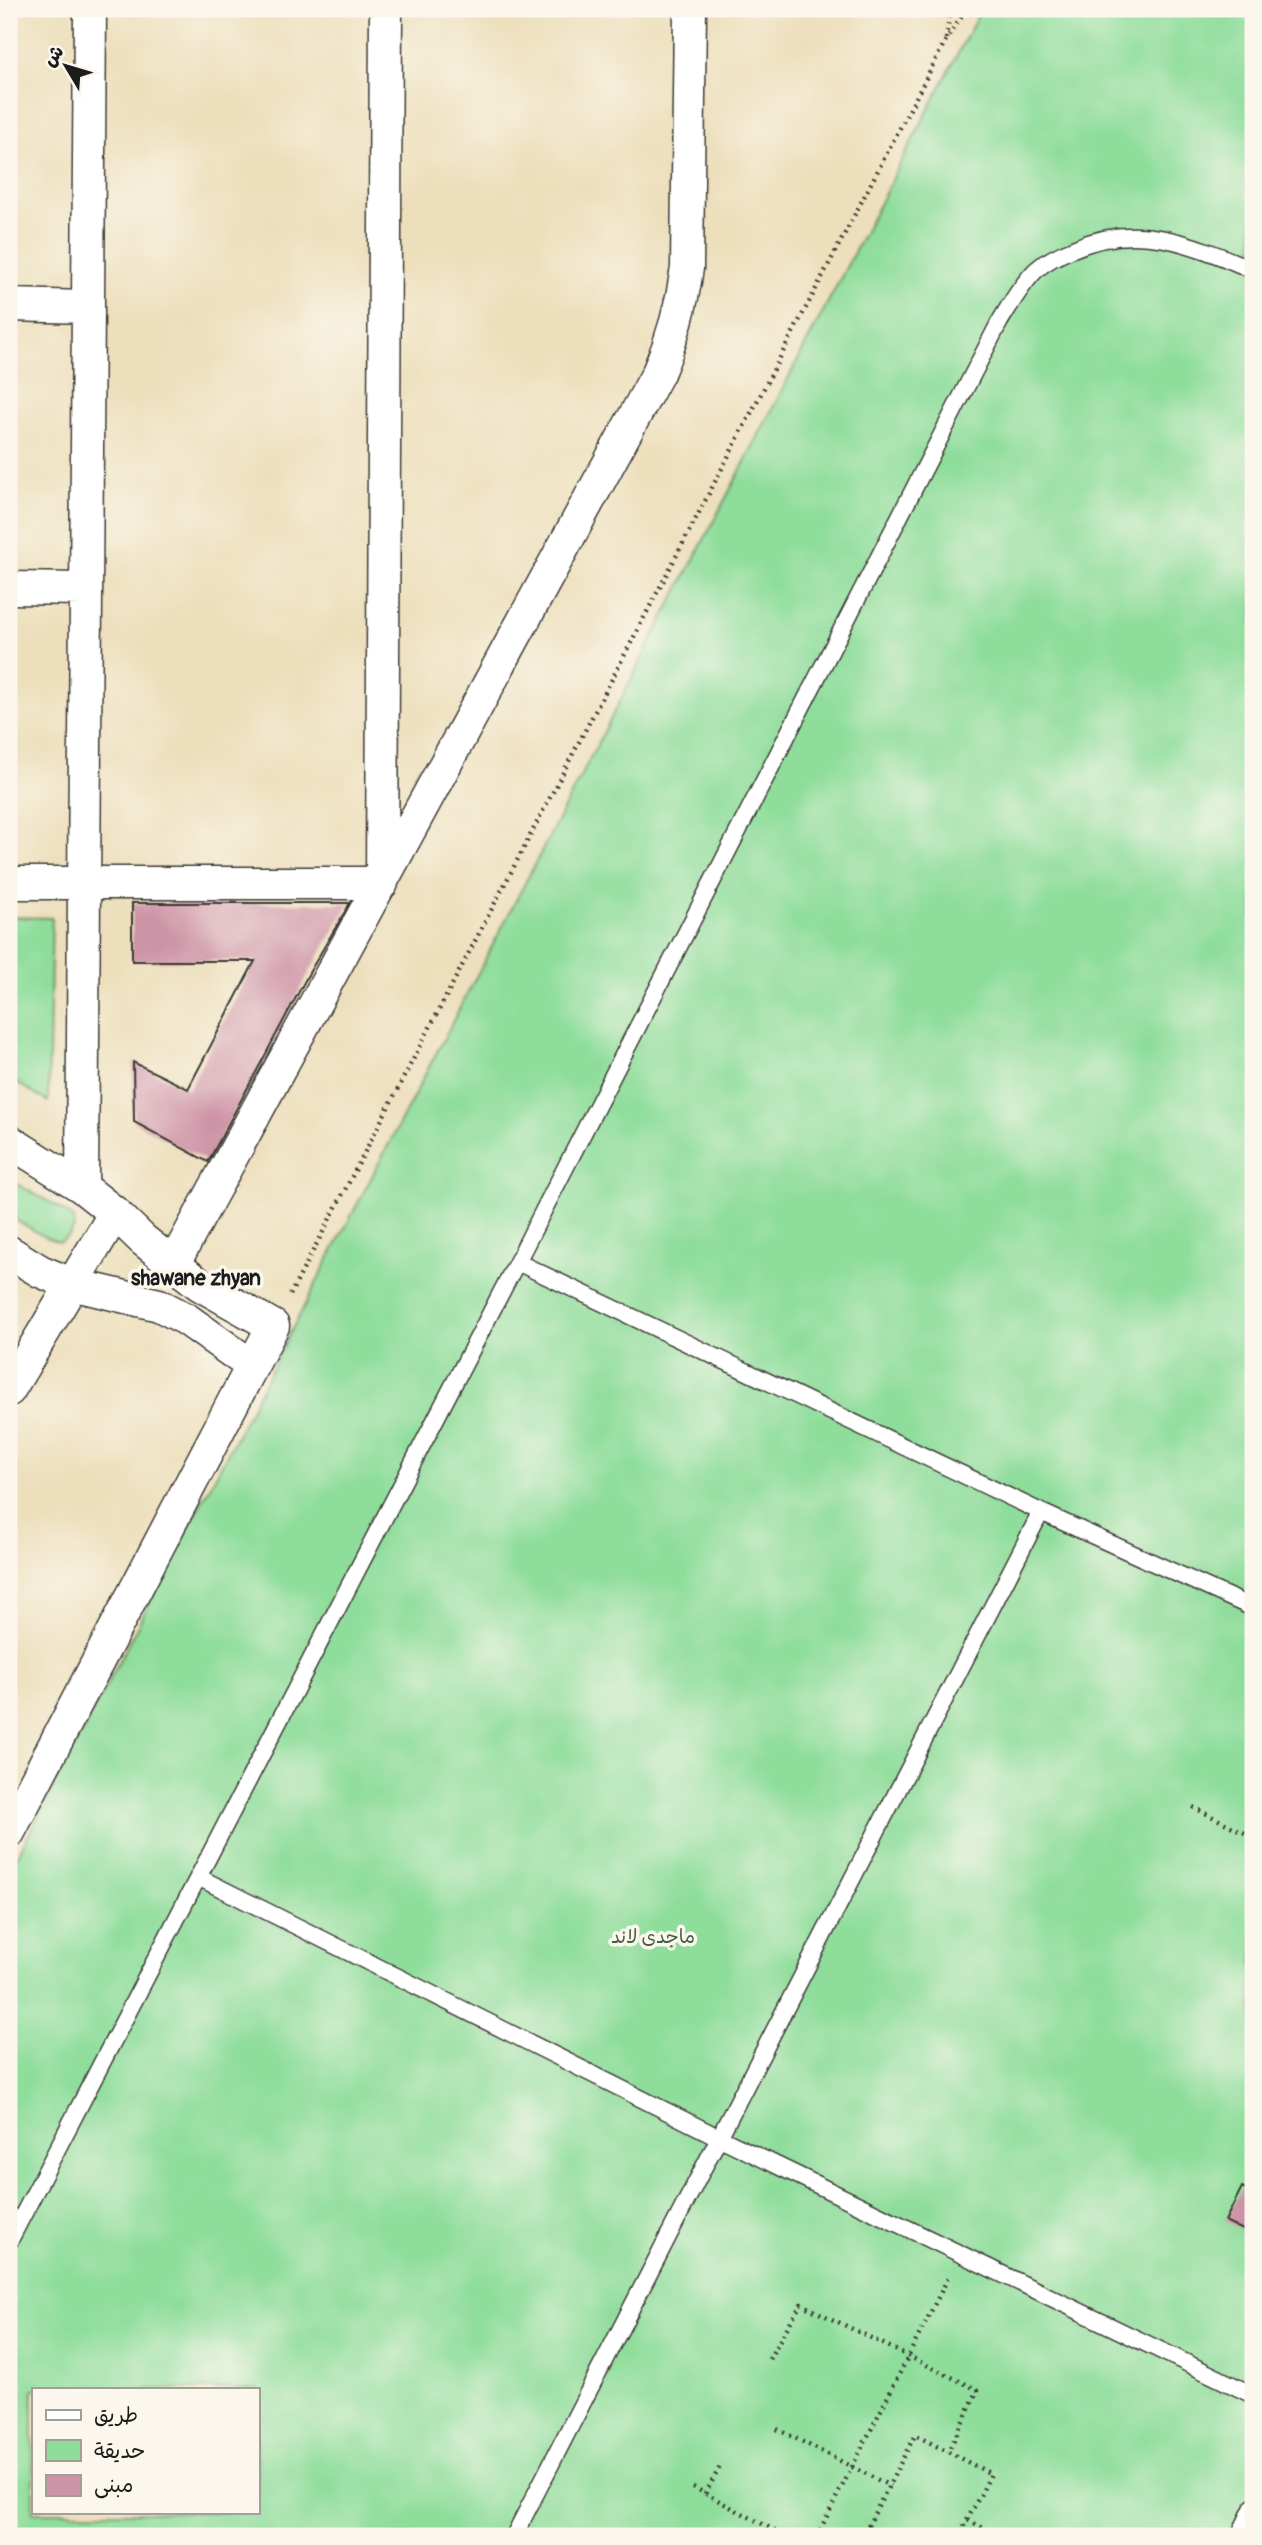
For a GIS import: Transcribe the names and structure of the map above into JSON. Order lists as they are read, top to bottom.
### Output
{
  "districts": ["shawane zhyan"],
  "parks": ["ماجدی لاند"],
  "legend": ["طريق", "حديقة", "مبنى"],
  "north": "top left"
}
